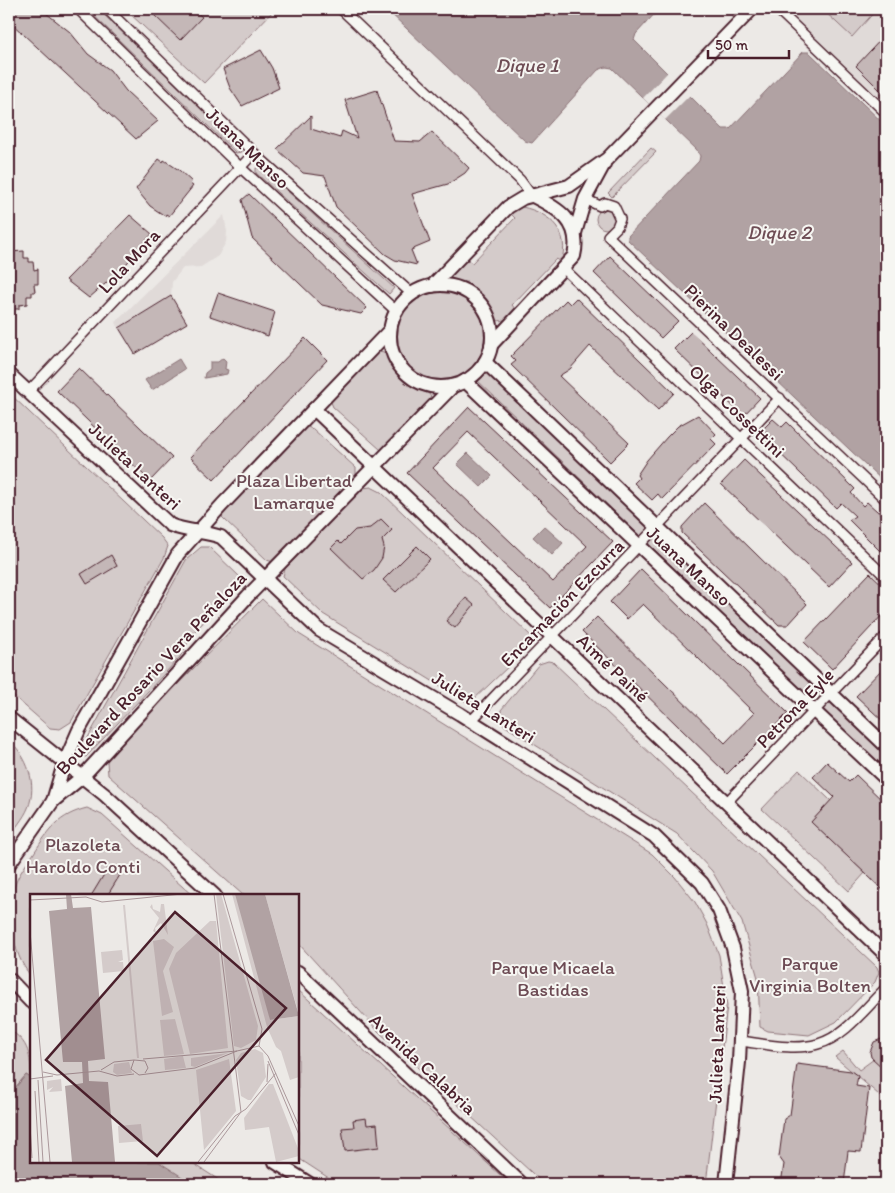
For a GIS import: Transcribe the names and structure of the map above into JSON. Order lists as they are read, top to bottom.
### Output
{
  "streets": {
    "street": [
      "Juana Manso",
      "Lola Mora",
      "Pierina Dealessi",
      "Olga Cossettini",
      "Julieta Lanteri",
      "Encarnación Ezcurra",
      "Aimé Painé",
      "Boulevard Rosario Vera Peñaloza",
      "Petrona Eyle",
      "Avenida Calabria"
    ]
  },
  "crossings": [
    ["Juana Manso", "Lola Mora"],
    ["Juana Manso", "Encarnación Ezcurra"],
    ["Juana Manso", "Boulevard Rosario Vera Peñaloza"],
    ["Juana Manso", "Petrona Eyle"],
    ["Lola Mora", "Julieta Lanteri"],
    ["Pierina Dealessi", "Encarnación Ezcurra"],
    ["Olga Cossettini", "Encarnación Ezcurra"],
    ["Julieta Lanteri", "Encarnación Ezcurra"],
    ["Julieta Lanteri", "Boulevard Rosario Vera Peñaloza"],
    ["Encarnación Ezcurra", "Aimé Painé"],
    ["Aimé Painé", "Boulevard Rosario Vera Peñaloza"],
    ["Aimé Painé", "Petrona Eyle"]
  ],
  "water": ["Dique 1", "Dique 2"],
  "parks": [
    "Plaza Libertad Lamarque",
    "Plazoleta Haroldo Conti",
    "Parque Virginia Bolten",
    "Parque Micaela Bastidas"
  ],
  "scale_bar": "50 m"
}
